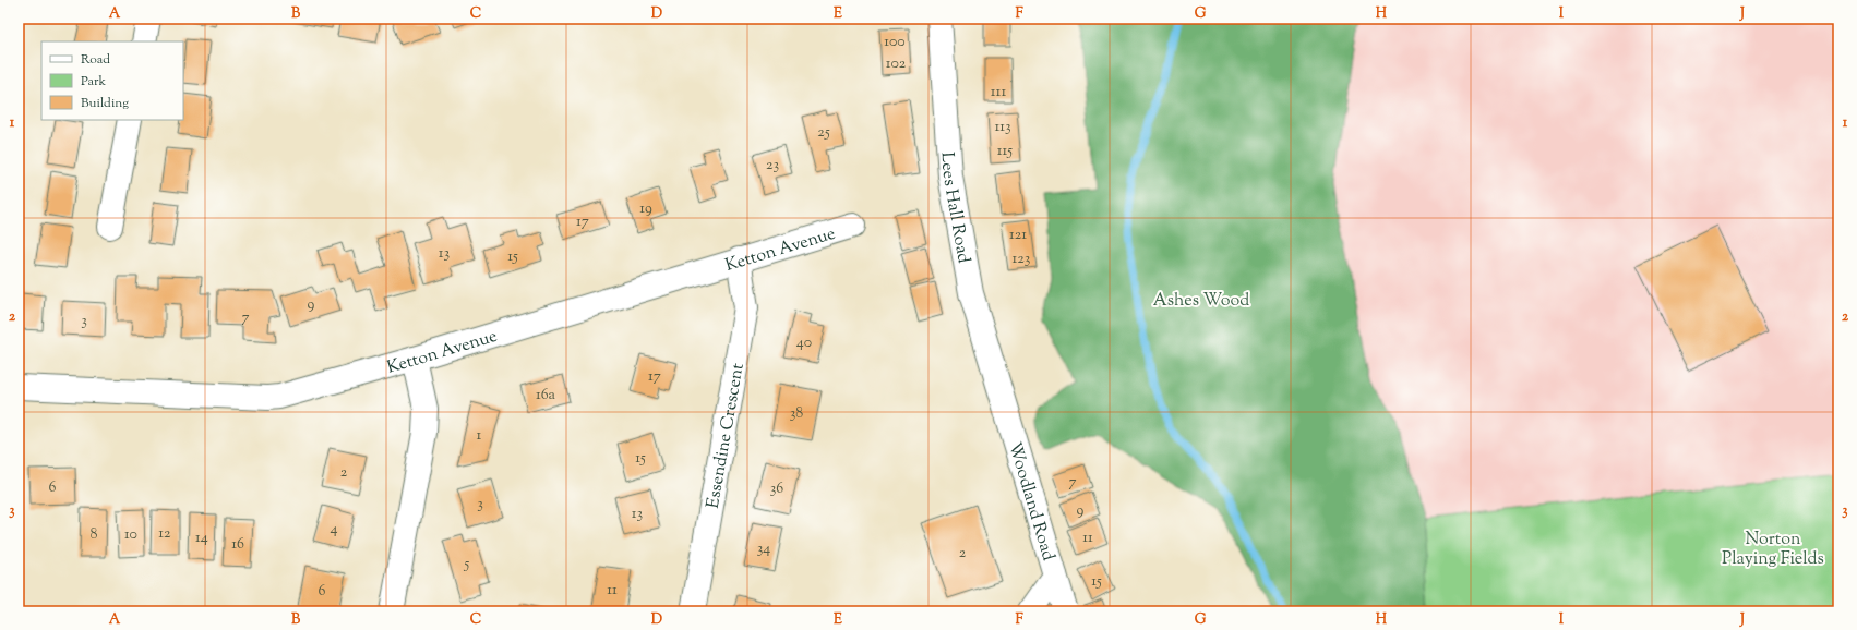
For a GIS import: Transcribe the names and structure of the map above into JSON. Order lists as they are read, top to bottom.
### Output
{
  "streets": {
    "street": [
      "Lees Hall Road",
      "Ketton Avenue",
      "Essendine Crescent",
      "Woodland Road"
    ]
  },
  "crossings": [
    ["Lees Hall Road", "Woodland Road"],
    ["Ketton Avenue", "Essendine Crescent"]
  ],
  "parks": ["Ashes Wood", "Norton Playing Fields"],
  "house_numbers": [
    "100",
    "102",
    "111",
    "113",
    "25",
    "115",
    "23",
    "19",
    "17",
    "121",
    "13",
    "15",
    "123",
    "9",
    "7",
    "3",
    "40",
    "17",
    "16a",
    "38",
    "1",
    "15",
    "2",
    "7",
    "6",
    "36",
    "3",
    "9",
    "13",
    "4",
    "12",
    "8",
    "10",
    "14",
    "11",
    "16",
    "34",
    "2",
    "5",
    "15",
    "11",
    "6"
  ],
  "legend": ["Road", "Park", "Building"],
  "grid": {
    "columns": [
      "A",
      "B",
      "C",
      "D",
      "E",
      "F",
      "G",
      "H",
      "I",
      "J"
    ],
    "rows": ["1", "2", "3"]
  }
}
